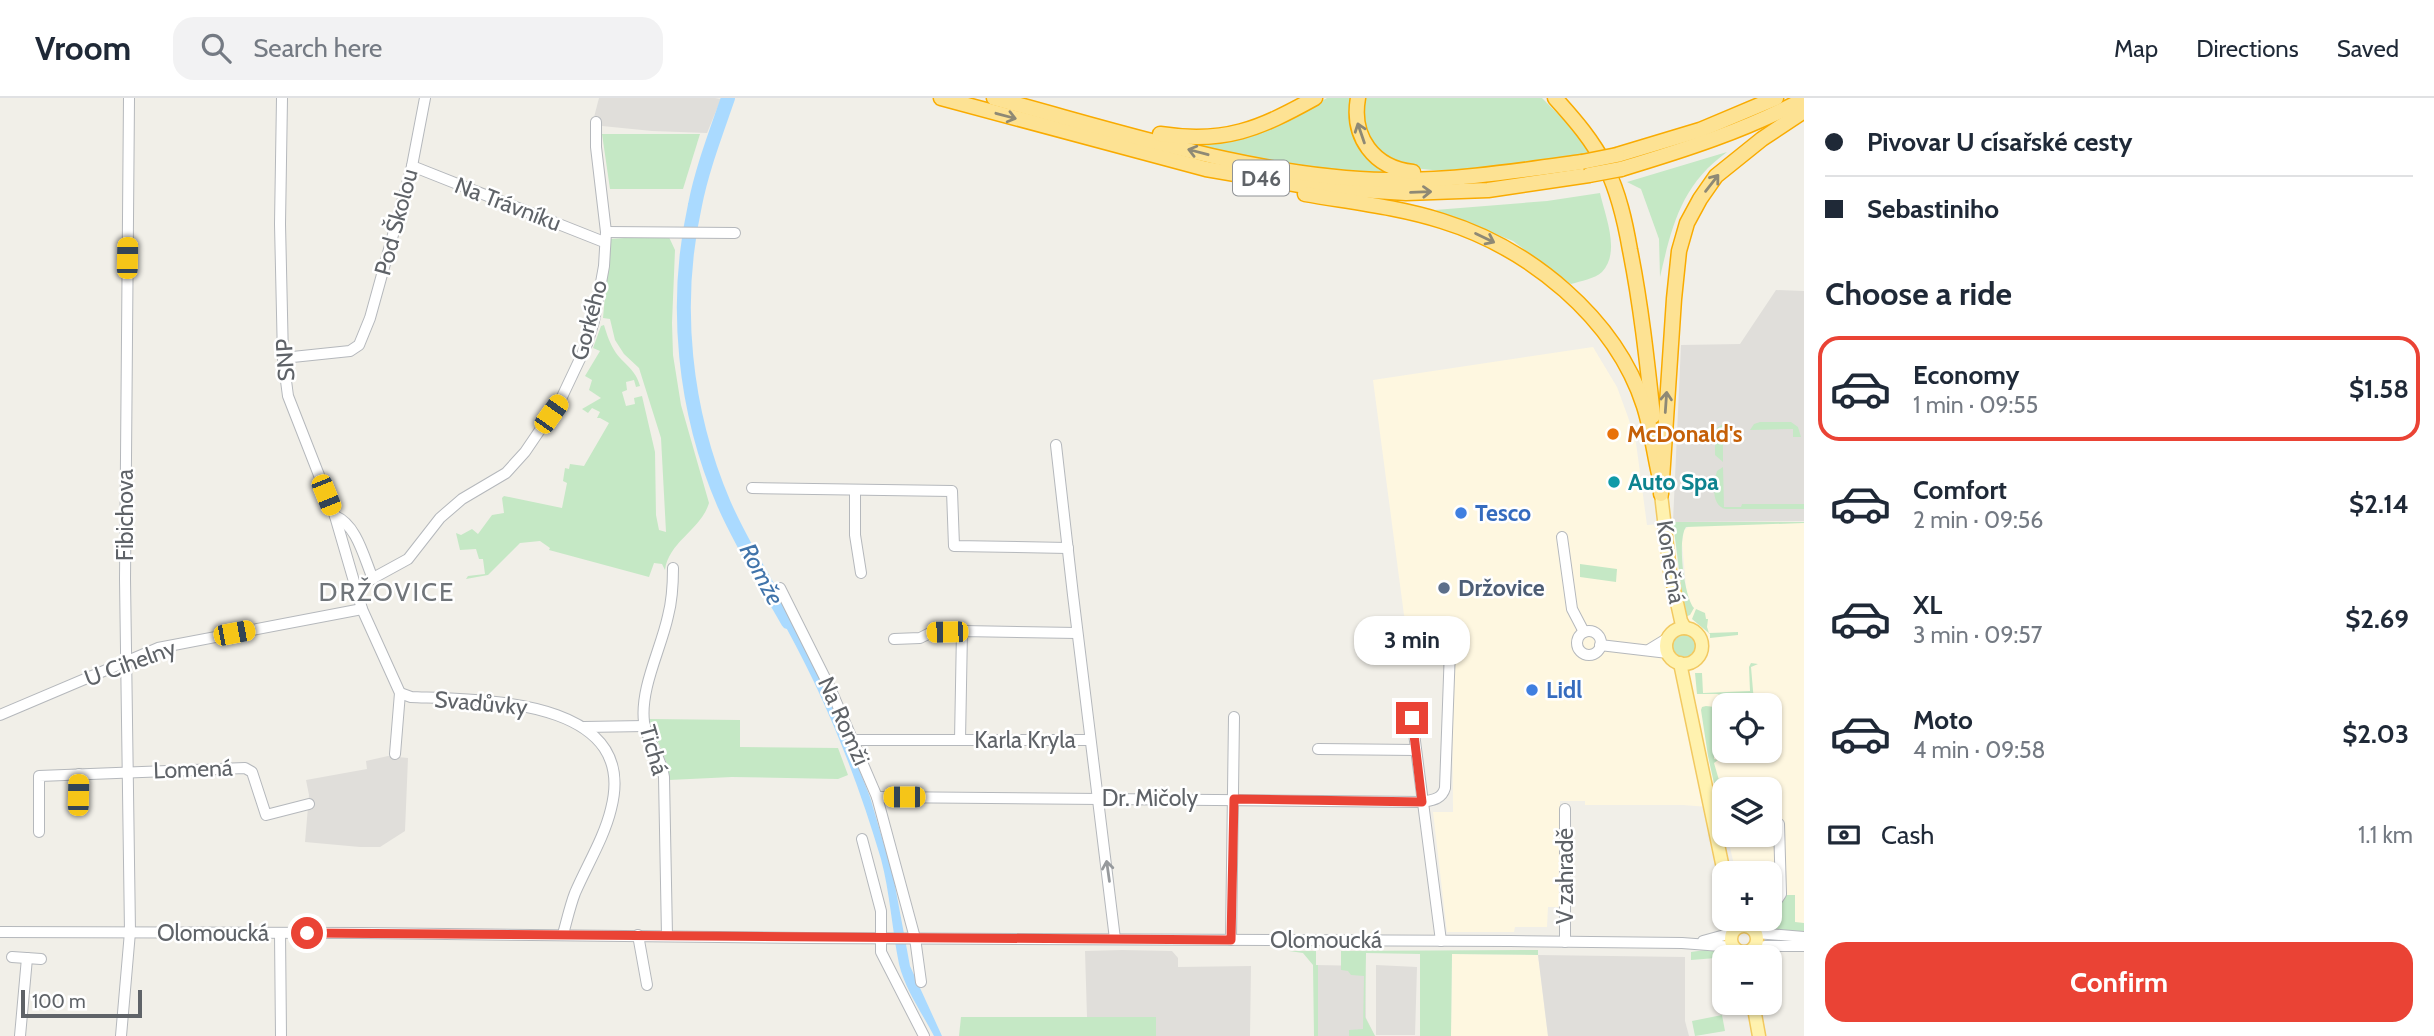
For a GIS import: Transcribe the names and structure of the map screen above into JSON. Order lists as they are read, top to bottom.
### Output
{
  "streets": {
    "highway": ["D46"],
    "main road": ["Konečná"],
    "street": [
      "Na Trávníku",
      "Pod Školou",
      "Gorkého",
      "SNP",
      "Fibichova",
      "U Cihelny",
      "Svadůvky",
      "Na Romži",
      "Karla Kryla",
      "Tichá",
      "Lomená",
      "Dr. Mičoly",
      "V zahradě",
      "Olomoucká"
    ]
  },
  "crossings": [
    ["Na Trávníku", "Pod Školou"],
    ["Na Trávníku", "Gorkého"],
    ["Pod Školou", "SNP"],
    ["Gorkého", "SNP"],
    ["SNP", "U Cihelny"],
    ["Fibichova", "U Cihelny"],
    ["Fibichova", "Lomená"],
    ["Fibichova", "Olomoucká"],
    ["Svadůvky", "Olomoucká"],
    ["Na Romži", "Karla Kryla"],
    ["Na Romži", "Dr. Mičoly"],
    ["Na Romži", "Olomoucká"],
    ["Tichá", "Olomoucká"],
    ["V zahradě", "Olomoucká"]
  ],
  "districts": ["DRŽOVICE"],
  "water": ["Romže"],
  "places": [
    "McDonald's",
    "Auto Spa",
    "Tesco",
    "Držovice",
    "Lidl"
  ],
  "scale_bar": "100 m",
  "page": {
    "header": "Vroom",
    "search": "Search here",
    "nav": ["Map", "Directions", "Saved"],
    "banner": ["Pivovar U císařské cesty", "Sebastiniho"],
    "heading": "Choose a ride",
    "list": [
      {
        "name": "Economy",
        "note": "1 min · 09:55",
        "value": "$1.58"
      },
      {
        "name": "Comfort",
        "note": "2 min · 09:56",
        "value": "$2.14"
      },
      {
        "name": "XL",
        "note": "3 min · 09:57",
        "value": "$2.69"
      },
      {
        "name": "Moto",
        "note": "4 min · 09:58",
        "value": "$2.03"
      }
    ],
    "bubble": "3 min",
    "map_buttons": ["+", "−"],
    "pay": ["Cash", "1.1 km"],
    "buttons": "Confirm",
    "scale": "100 m"
  }
}
